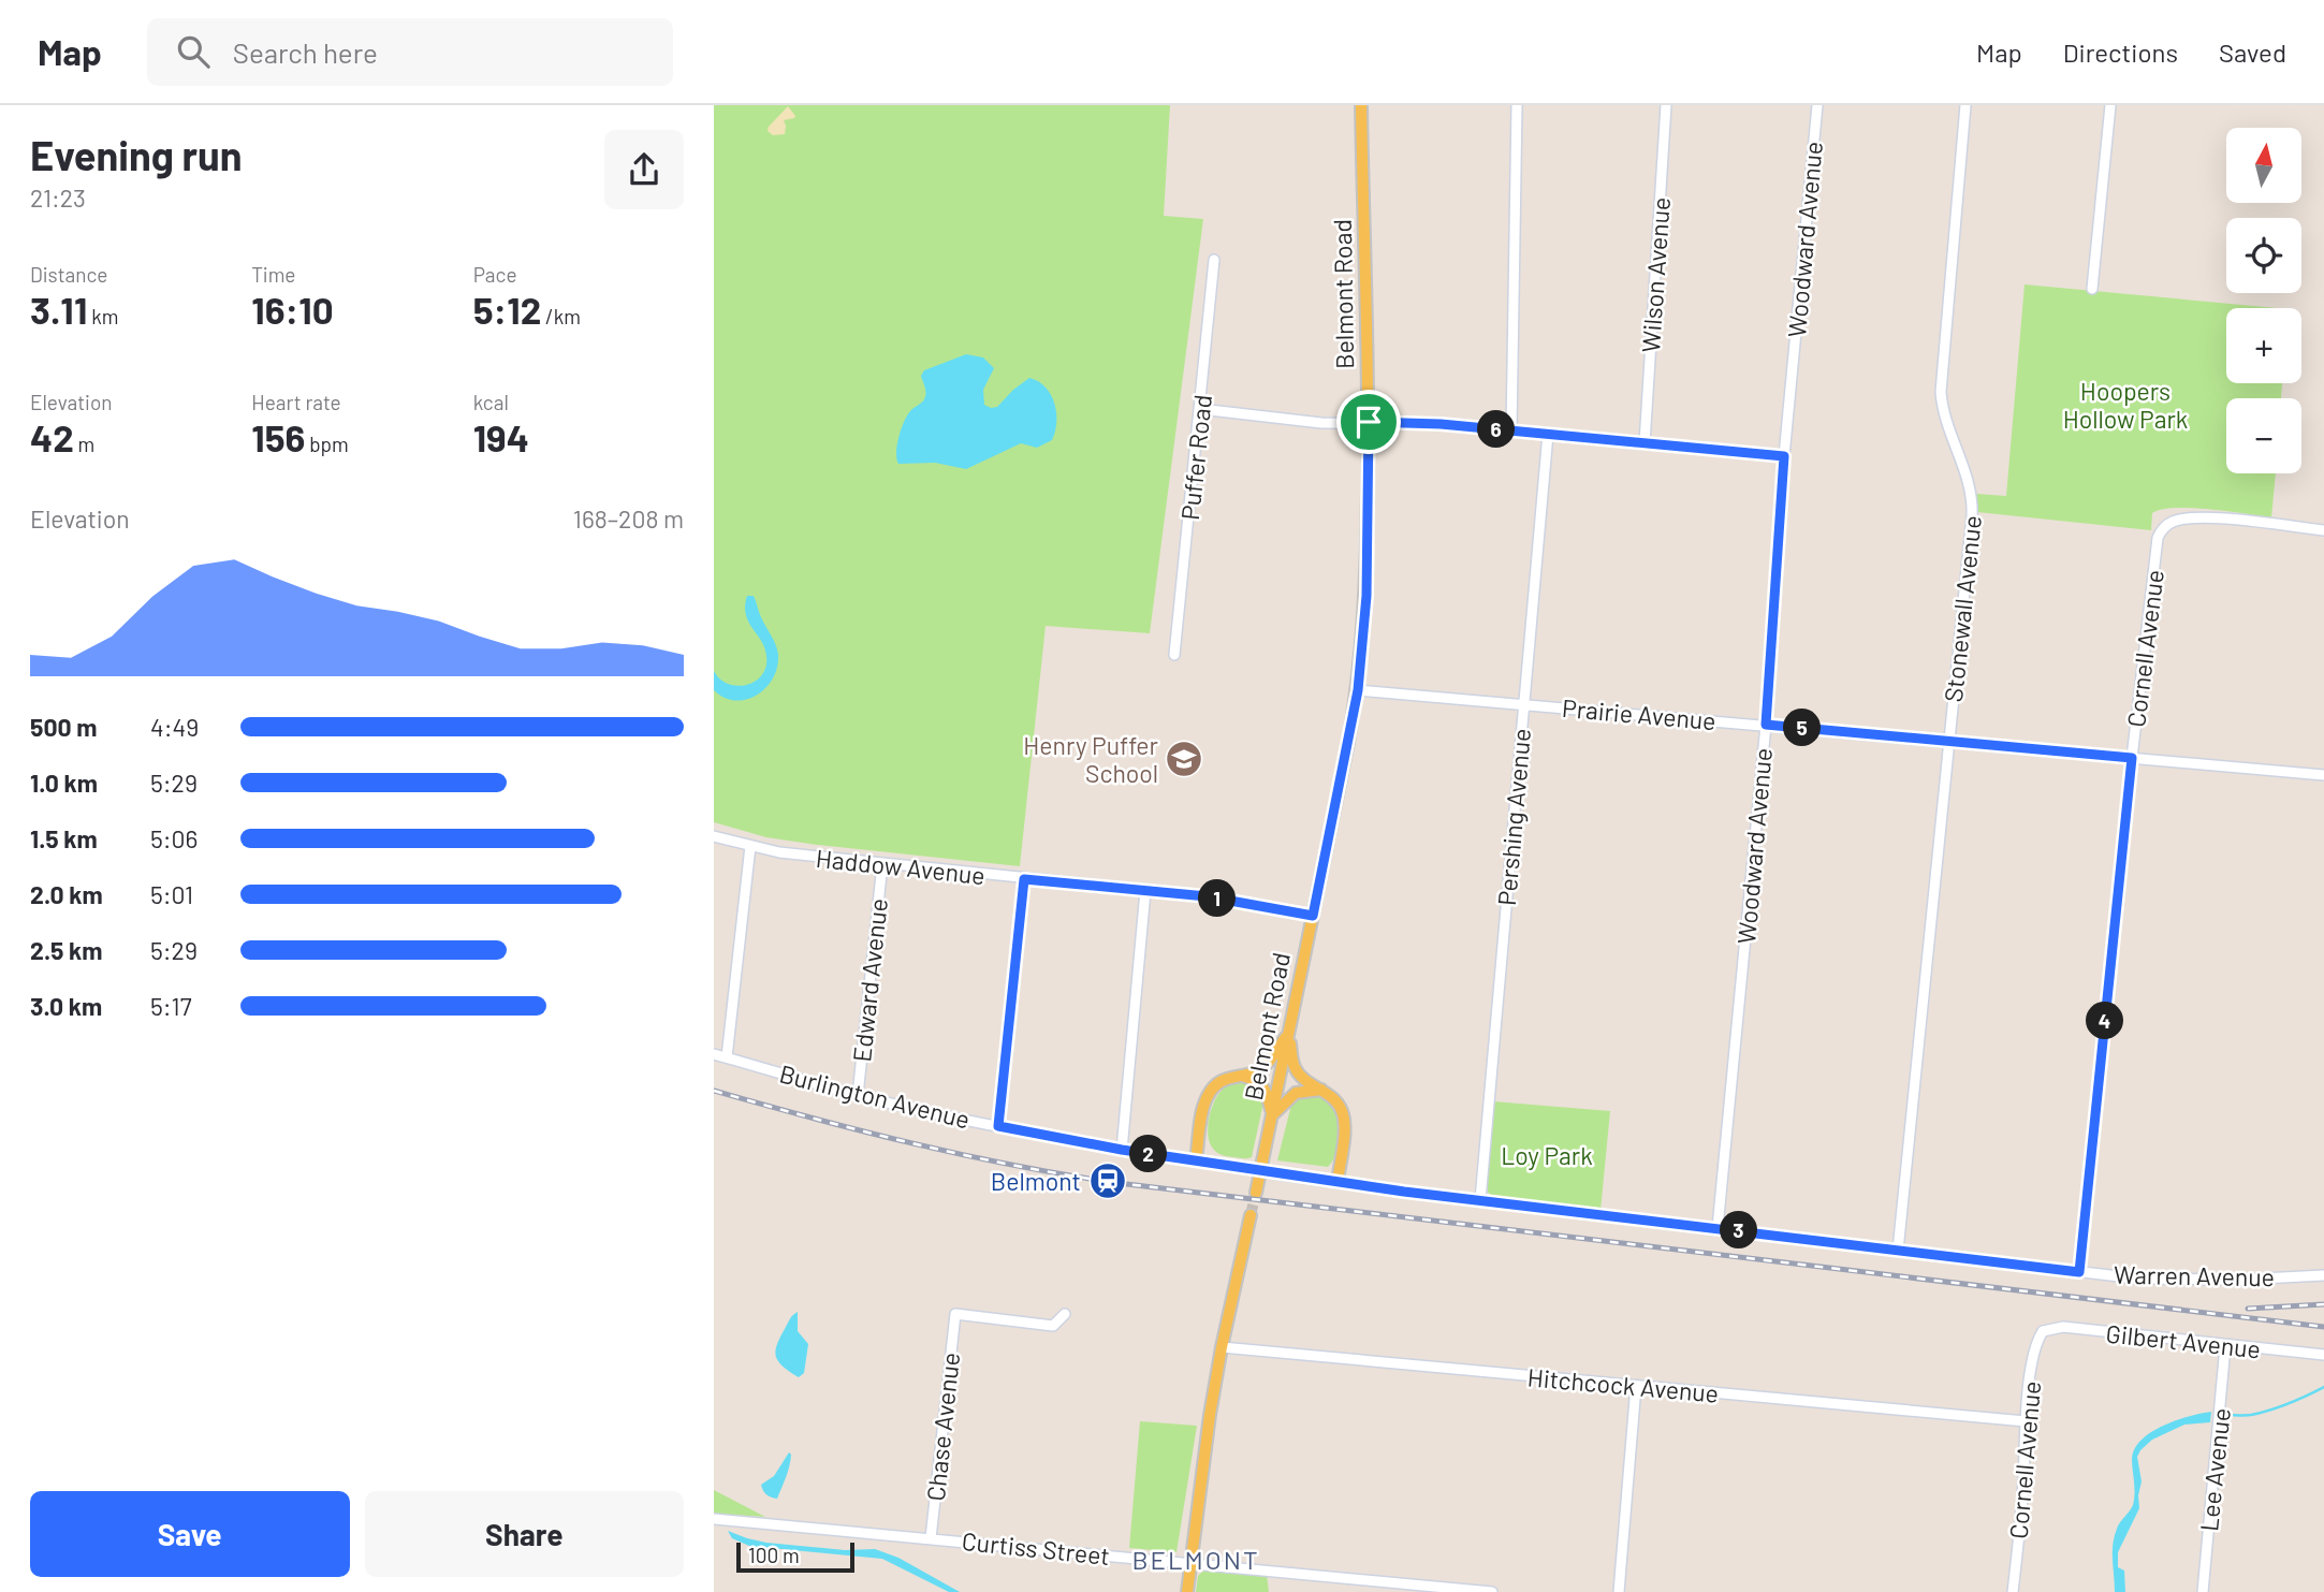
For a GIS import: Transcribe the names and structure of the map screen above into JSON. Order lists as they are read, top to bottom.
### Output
{
  "streets": {
    "main road": ["Belmont Road"],
    "street": [
      "Woodward Avenue",
      "Wilson Avenue",
      "Puffer Road",
      "Stonewall Avenue",
      "Cornell Avenue",
      "Prairie Avenue",
      "Pershing Avenue",
      "Haddow Avenue",
      "Edward Avenue",
      "Burlington Avenue",
      "Warren Avenue",
      "Gilbert Avenue",
      "Hitchcock Avenue",
      "Chase Avenue",
      "Lee Avenue",
      "Curtiss Street"
    ]
  },
  "crossings": [
    ["Woodward Avenue", "Prairie Avenue"],
    ["Woodward Avenue", "Warren Avenue"],
    ["Belmont Road", "Prairie Avenue"],
    ["Belmont Road", "Haddow Avenue"],
    ["Stonewall Avenue", "Prairie Avenue"],
    ["Stonewall Avenue", "Warren Avenue"],
    ["Cornell Avenue", "Prairie Avenue"],
    ["Cornell Avenue", "Warren Avenue"],
    ["Cornell Avenue", "Gilbert Avenue"],
    ["Cornell Avenue", "Hitchcock Avenue"],
    ["Prairie Avenue", "Pershing Avenue"],
    ["Pershing Avenue", "Warren Avenue"],
    ["Haddow Avenue", "Edward Avenue"],
    ["Edward Avenue", "Burlington Avenue"],
    ["Burlington Avenue", "Warren Avenue"],
    ["Gilbert Avenue", "Lee Avenue"],
    ["Chase Avenue", "Curtiss Street"]
  ],
  "districts": ["BELMONT"],
  "parks": ["Hoopers Hollow Park", "Loy Park"],
  "places": {
    "school or university": ["Henry Puffer School"],
    "station": ["Belmont"]
  },
  "scale_bar": "100 m",
  "north": "top",
  "page": {
    "header": "Map",
    "search": "Search here",
    "nav": ["Map", "Directions", "Saved"],
    "heading": ["Evening run", "21:23"],
    "map_buttons": ["+", "−"],
    "stats": [
      ["Distance", "3.11 km"],
      ["Time", "16:10"],
      ["Pace", "5:12 /km"],
      ["Elevation", "42 m"],
      ["Heart rate", "156 bpm"],
      ["kcal", "194"]
    ],
    "pins": [
      "6",
      "5",
      "1",
      "4",
      "2",
      "3"
    ],
    "chart": ["Elevation", "168–208 m"],
    "list": [
      {
        "name": "500 m",
        "note": "4:49"
      },
      {
        "name": "1.0 km",
        "note": "5:29"
      },
      {
        "name": "1.5 km",
        "note": "5:06"
      },
      {
        "name": "2.0 km",
        "note": "5:01"
      },
      {
        "name": "2.5 km",
        "note": "5:29"
      },
      {
        "name": "3.0 km",
        "note": "5:17"
      }
    ],
    "buttons": ["Save", "Share"],
    "scale": "100 m"
  }
}
